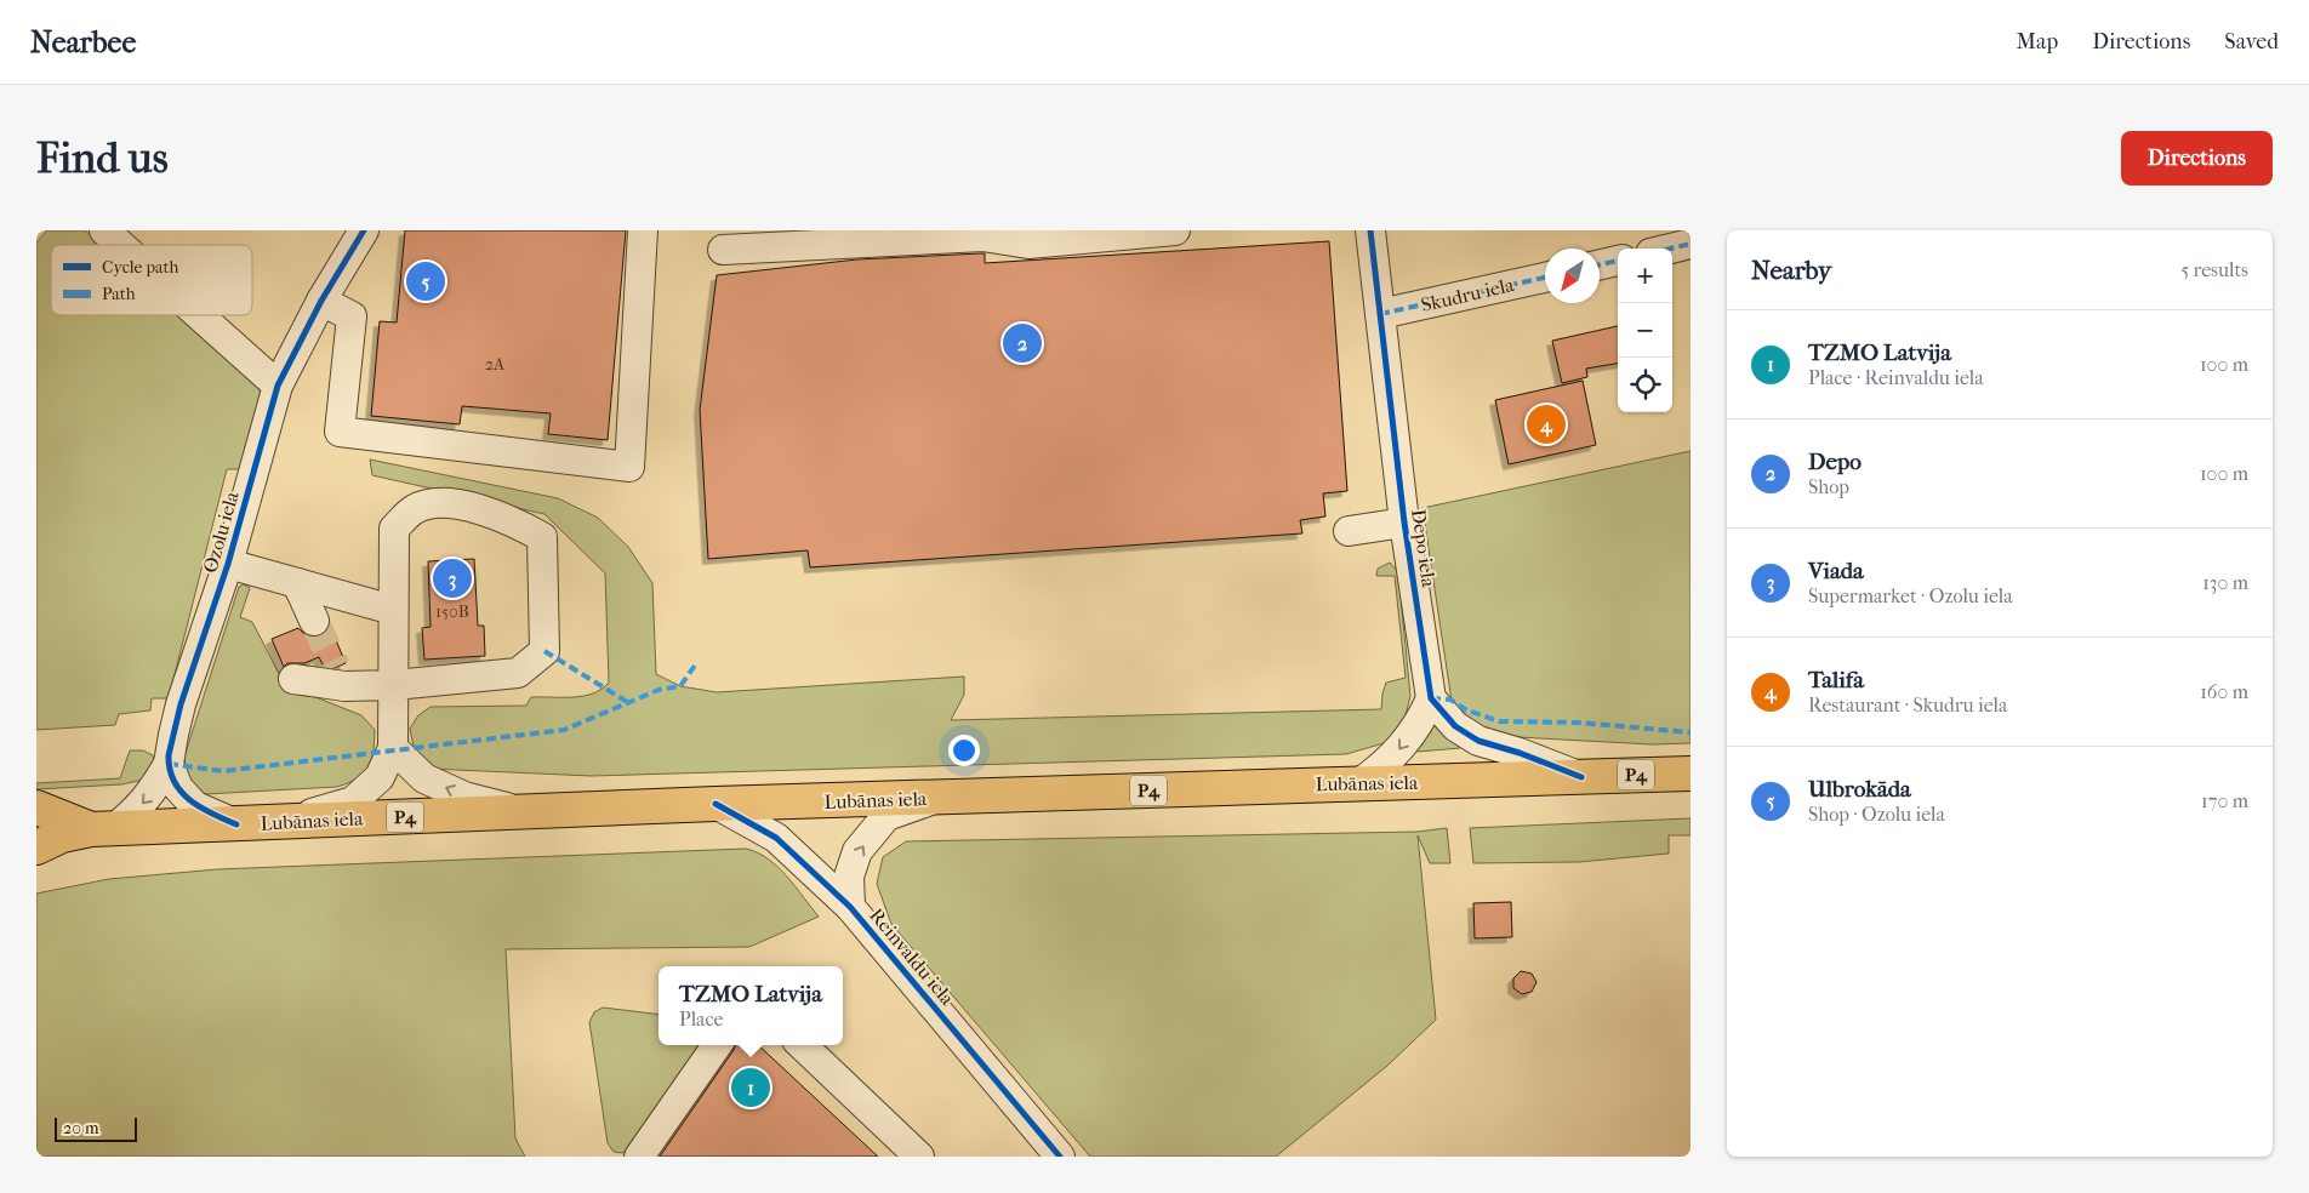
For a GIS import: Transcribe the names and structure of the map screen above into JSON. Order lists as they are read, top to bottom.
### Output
{
  "streets": {
    "main road": ["P4", "Lubānas iela"],
    "street": [
      "Skudru iela",
      "Ozolu iela",
      "Depo iela",
      "Reinvaldu iela"
    ]
  },
  "crossings": [
    ["Skudru iela", "Depo iela"],
    ["Ozolu iela", "P4"],
    ["Ozolu iela", "Lubānas iela"],
    ["P4", "Lubānas iela"],
    ["Lubānas iela", "Reinvaldu iela"]
  ],
  "house_numbers": ["2A", "150B"],
  "legend": ["Cycle path", "Path"],
  "scale_bar": "20 m",
  "north": "bottom left",
  "page": {
    "header": "Nearbee",
    "nav": ["Map", "Directions", "Saved"],
    "buttons": "Directions",
    "title": "Find us",
    "heading": ["Nearby", "5 results"],
    "map_buttons": ["+", "−"],
    "pins": [
      "5",
      "2",
      "4",
      "3",
      "1"
    ],
    "list": [
      {
        "mark": "1",
        "name": "TZMO Latvija",
        "note": "Place · Reinvaldu iela",
        "value": "100 m"
      },
      {
        "mark": "2",
        "name": "Depo",
        "note": "Shop",
        "value": "100 m"
      },
      {
        "mark": "3",
        "name": "Viada",
        "note": "Supermarket · Ozolu iela",
        "value": "130 m"
      },
      {
        "mark": "4",
        "name": "Talifa",
        "note": "Restaurant · Skudru iela",
        "value": "160 m"
      },
      {
        "mark": "5",
        "name": "Ulbrokāda",
        "note": "Shop · Ozolu iela",
        "value": "170 m"
      }
    ],
    "popup": ["TZMO Latvija", "Place"],
    "scale": "20 m"
  }
}
